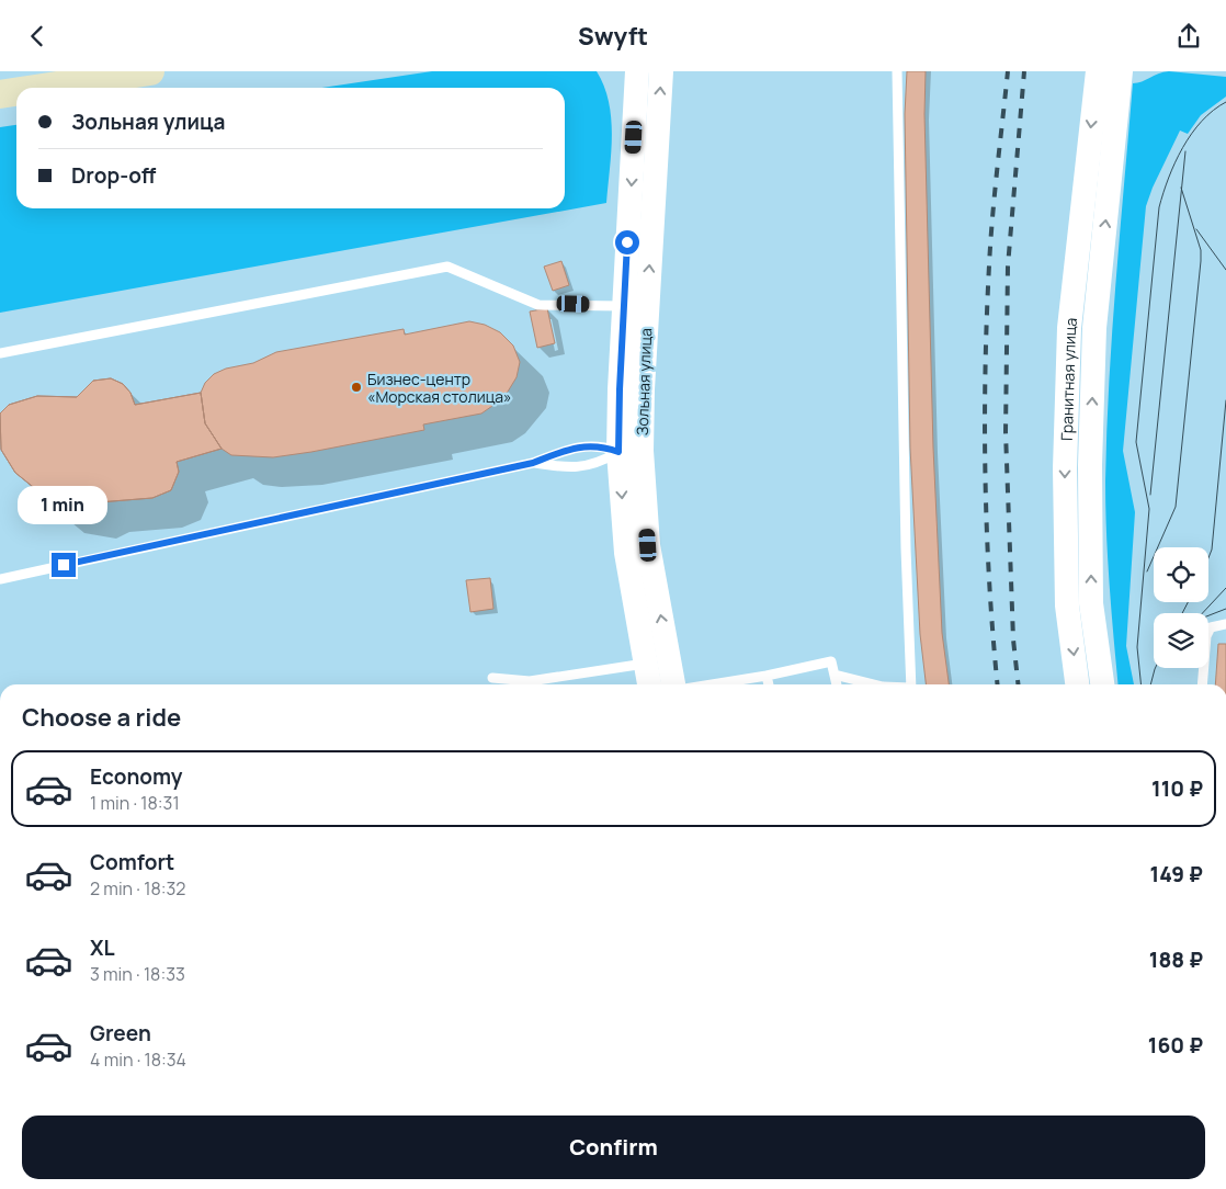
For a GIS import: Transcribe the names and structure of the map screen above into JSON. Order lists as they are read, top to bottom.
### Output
{
  "streets": {
    "street": ["Гранитная улица", "Зольная улица"]
  },
  "places": ["Бизнес-центр «Морская столица»"],
  "page": {
    "header": "Swyft",
    "banner": ["Зольная улица", "Drop-off"],
    "bubble": "1 min",
    "heading": "Choose a ride",
    "list": [
      {
        "name": "Economy",
        "note": "1 min · 18:31",
        "value": "110 ₽"
      },
      {
        "name": "Comfort",
        "note": "2 min · 18:32",
        "value": "149 ₽"
      },
      {
        "name": "XL",
        "note": "3 min · 18:33",
        "value": "188 ₽"
      },
      {
        "name": "Green",
        "note": "4 min · 18:34",
        "value": "160 ₽"
      }
    ],
    "buttons": "Confirm"
  }
}
